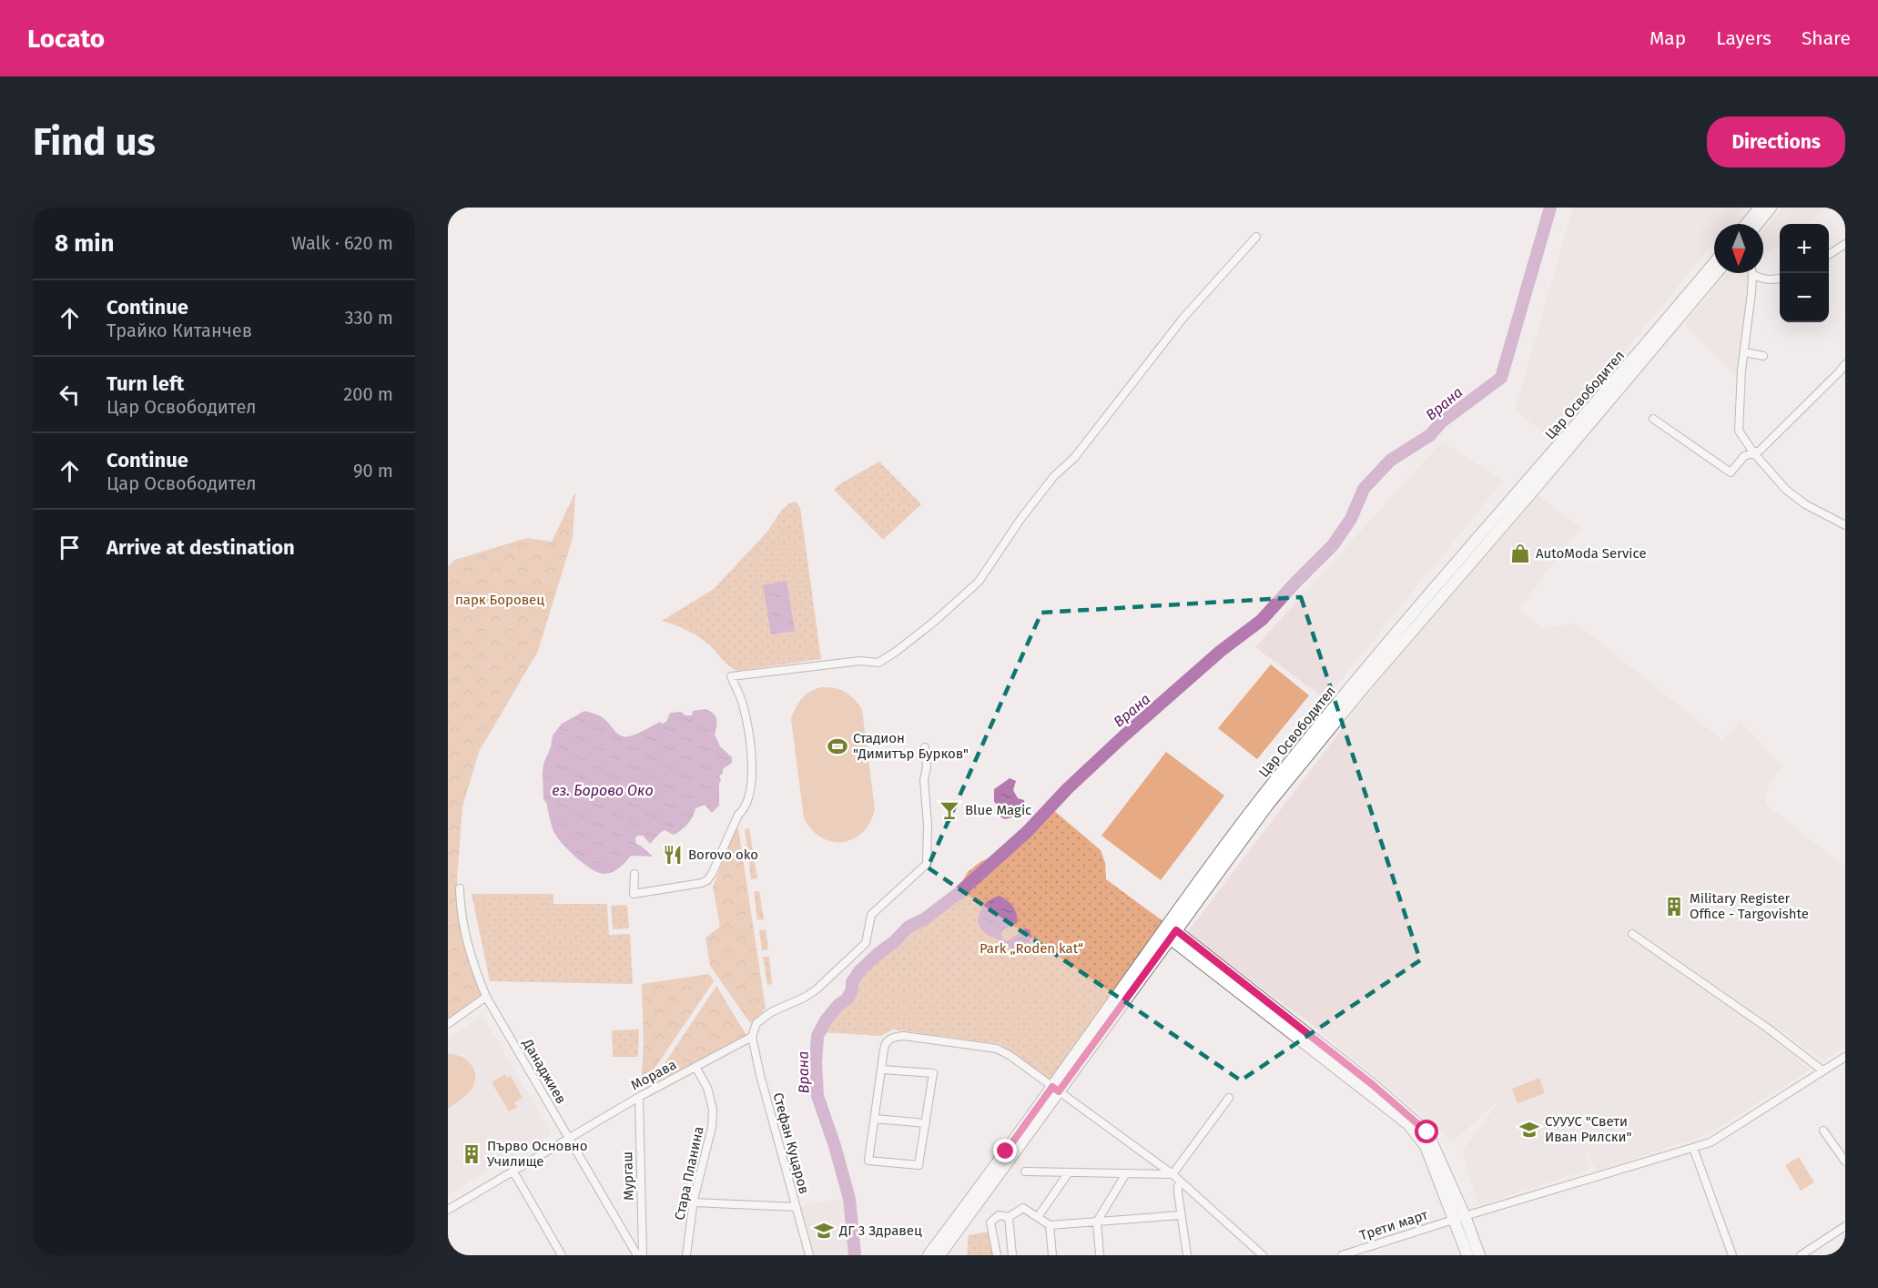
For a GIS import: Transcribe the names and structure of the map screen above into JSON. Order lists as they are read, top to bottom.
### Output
{
  "streets": {
    "street": [
      "Цар Освободител",
      "Данаджиев",
      "Морава",
      "Стефан Куцаров",
      "Стара Планина",
      "Мургаш",
      "Трети март"
    ]
  },
  "crossings": [
    ["Данаджиев", "Морава"],
    ["Морава", "Стефан Куцаров"],
    ["Морава", "Стара Планина"],
    ["Морава", "Мургаш"]
  ],
  "water": ["Врана", "ез. Борово Око"],
  "parks": ["парк Боровец", "Park „Roden kat“"],
  "places": {
    "shop": ["AutoModa Service"],
    "sports": ["Стадион \"Димитър Бурков\""],
    "bar": ["Blue Magic"],
    "restaurant": ["Borovo oko"],
    "building": ["Military Register Office - Targovishte", "Първо Основно Училище"],
    "school or university": ["СУУУС \"Свети Иван Рилски\"", "ДГ 3 Здравец"]
  },
  "north": "bottom",
  "page": {
    "header": "Locato",
    "nav": ["Map", "Layers", "Share"],
    "buttons": "Directions",
    "title": "Find us",
    "heading": ["8 min", "Walk · 620 m"],
    "map_buttons": ["+", "−"],
    "list": [
      ["Continue", "Трайко Китанчев", "330 m"],
      ["Turn left", "Цар Освободител", "200 m"],
      ["Continue", "Цар Освободител", "90 m"],
      "Arrive at destination"
    ]
  }
}
